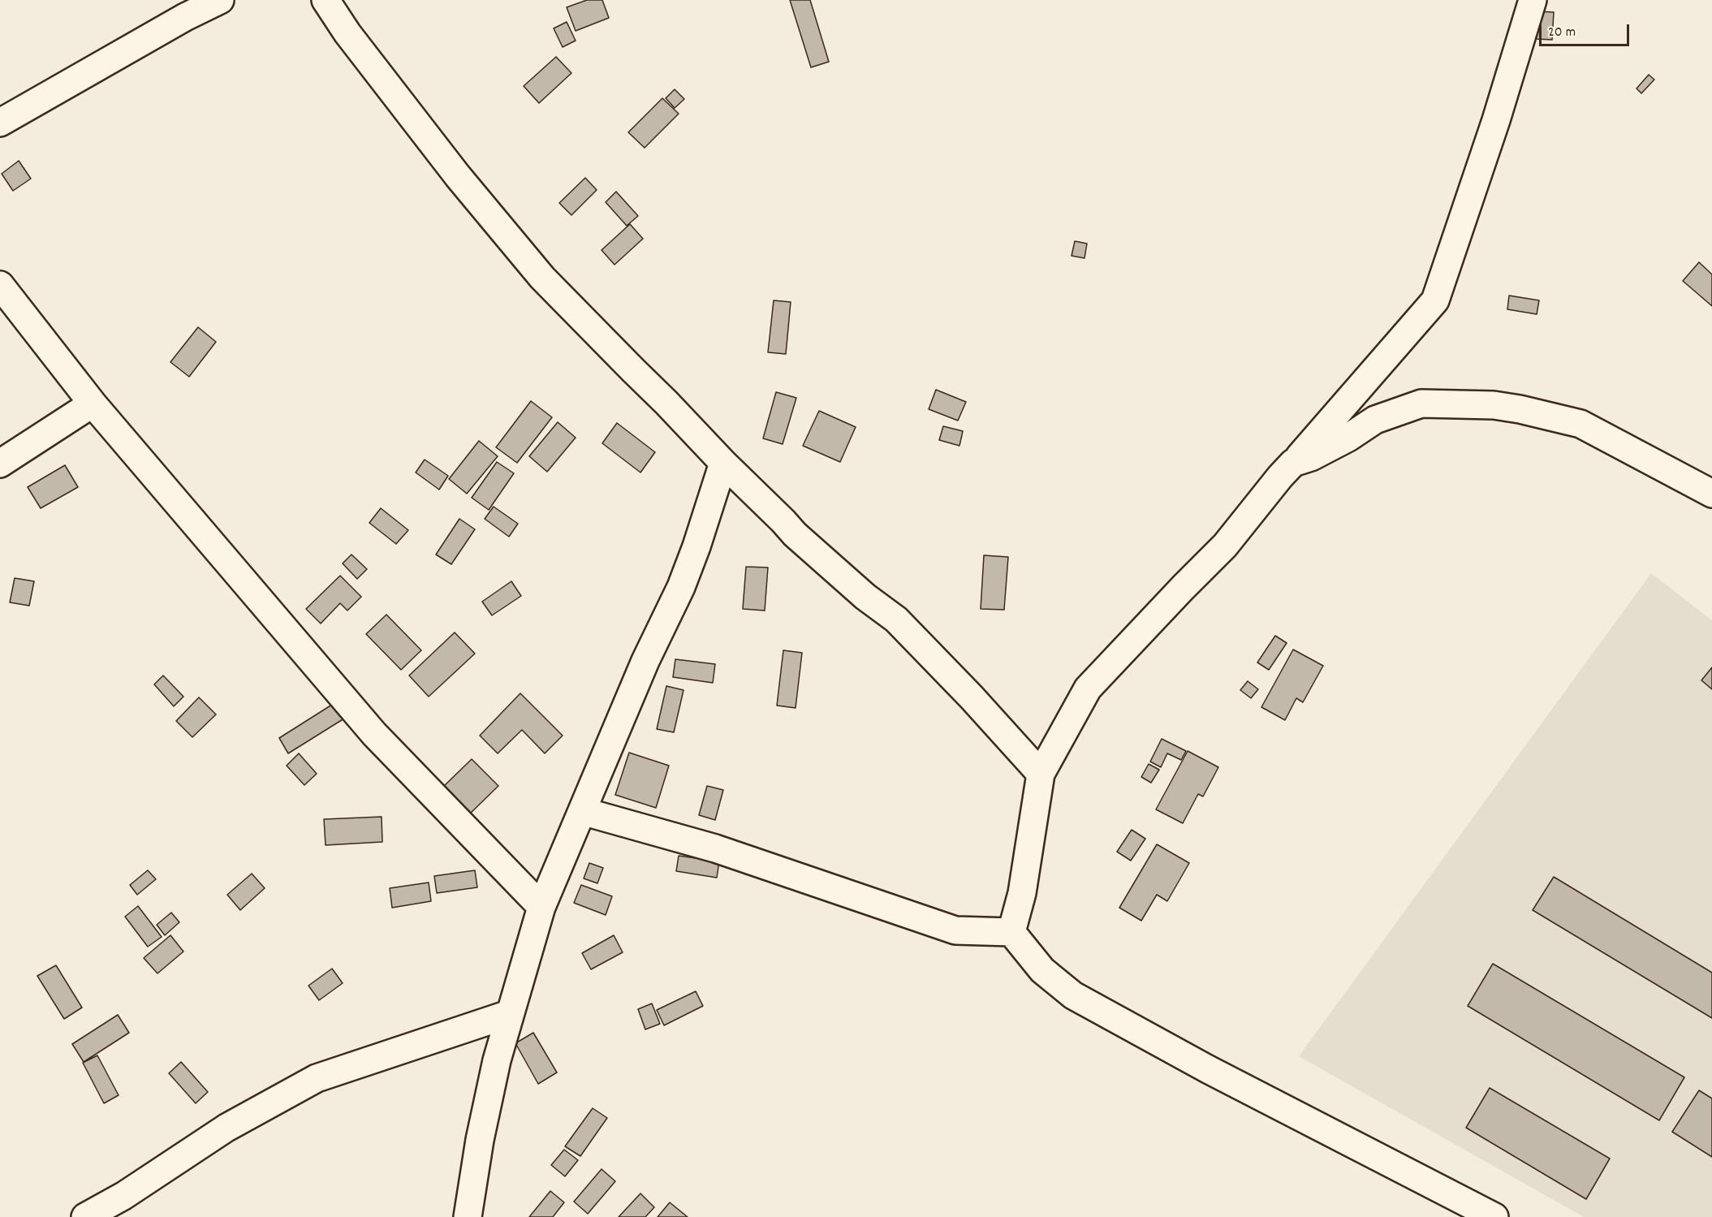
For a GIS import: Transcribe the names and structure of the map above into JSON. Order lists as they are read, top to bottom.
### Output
{
  "scale_bar": "20 m"
}
